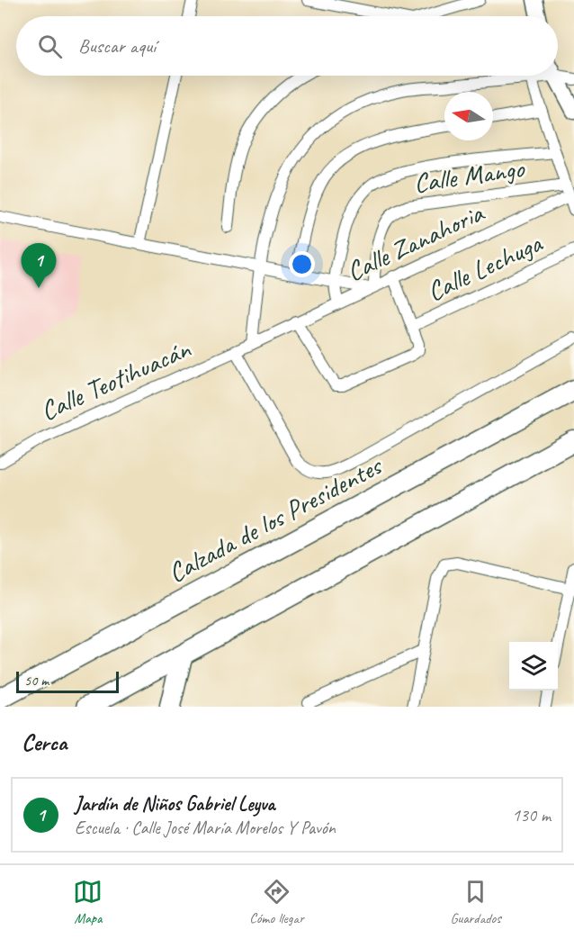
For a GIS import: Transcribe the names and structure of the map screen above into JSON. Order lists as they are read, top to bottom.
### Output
{
  "streets": {
    "highway": ["Calzada de los Presidentes"],
    "street": [
      "Calle Mango",
      "Calle Zanahoria",
      "Calle Lechuga",
      "Calle Teotihuacán"
    ]
  },
  "crossings": [
    ["Calle Mango", "Calle Zanahoria"],
    ["Calle Zanahoria", "Calle Teotihuacán"]
  ],
  "scale_bar": "50 m",
  "north": "left",
  "page": {
    "search": "Buscar aquí",
    "pins": "1",
    "scale": "50 m",
    "heading": "Cerca",
    "list": [
      {
        "mark": "1",
        "name": "Jardín de Niños Gabriel Leyva",
        "note": "Escuela · Calle José María Morelos Y Pavón",
        "value": "130 m"
      }
    ],
    "nav": ["Mapa", "Cómo llegar", "Guardados"]
  }
}
